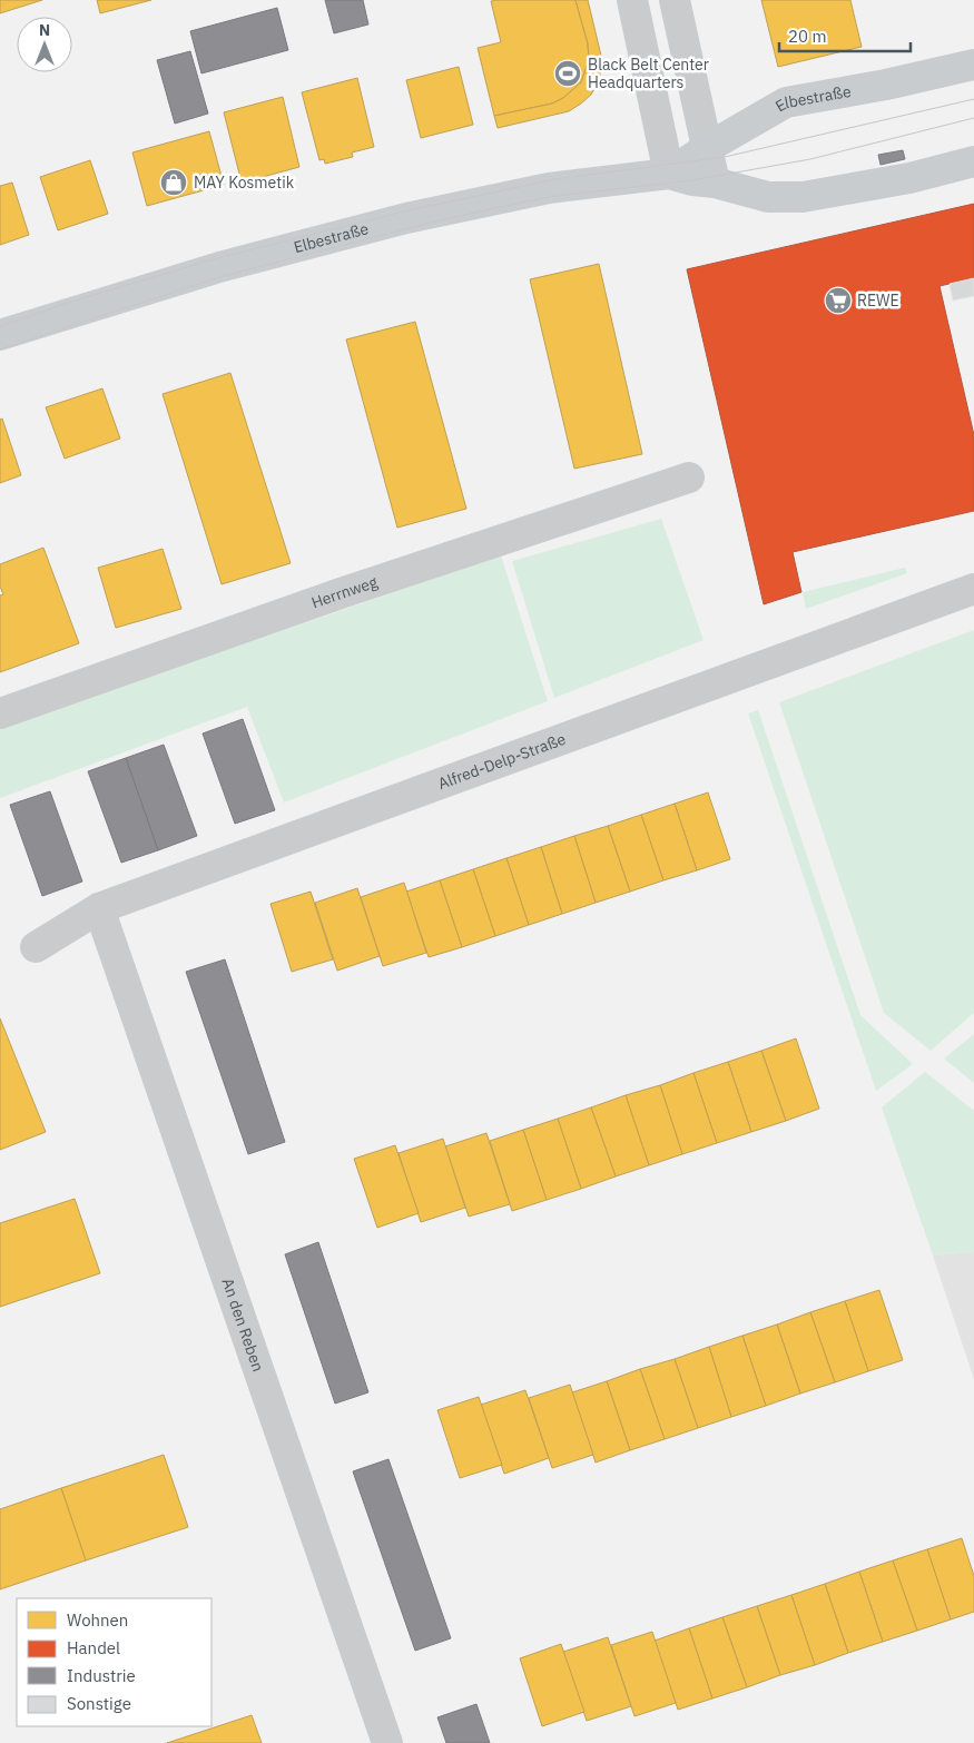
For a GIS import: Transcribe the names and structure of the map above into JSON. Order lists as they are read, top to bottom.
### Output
{
  "streets": {
    "main road": ["Elbestraße"],
    "street": ["Herrnweg", "Alfred-Delp-Straße", "An den Reben"]
  },
  "crossings": [
    ["Alfred-Delp-Straße", "An den Reben"]
  ],
  "places": {
    "sports": ["Black Belt Center Headquarters"],
    "shop": ["MAY Kosmetik"],
    "supermarket": ["REWE"]
  },
  "legend": [
    "Wohnen",
    "Handel",
    "Industrie",
    "Sonstige"
  ],
  "scale_bar": "20 m",
  "north": "top"
}
